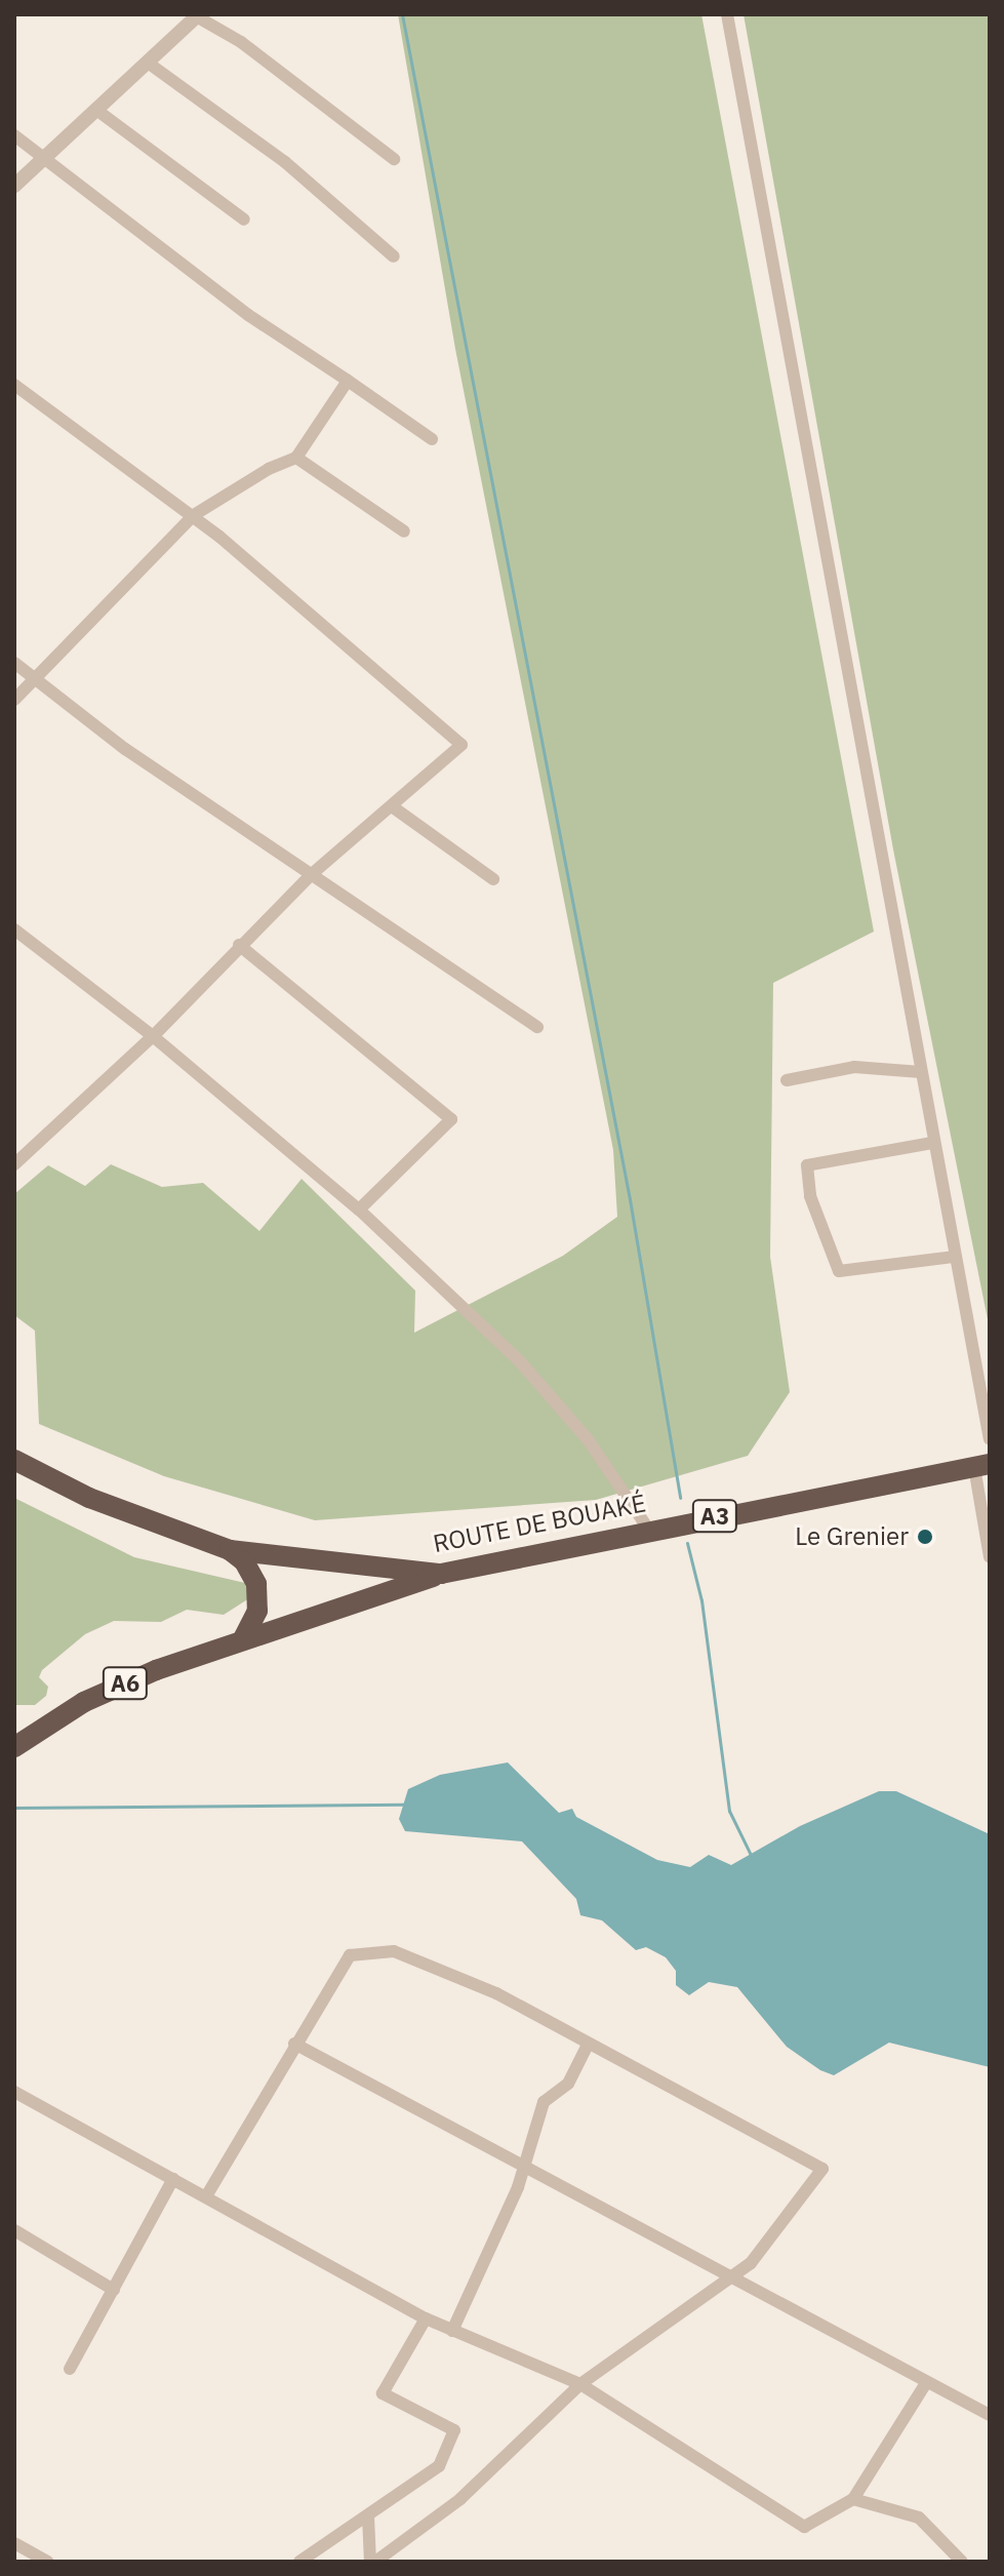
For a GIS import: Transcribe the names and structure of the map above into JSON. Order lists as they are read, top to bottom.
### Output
{
  "streets": {
    "highway": ["A3", "ROUTE DE BOUAKÉ", "A6"]
  },
  "crossings": [
    ["ROUTE DE BOUAKÉ", "A6"]
  ],
  "places": ["Le Grenier"]
}
